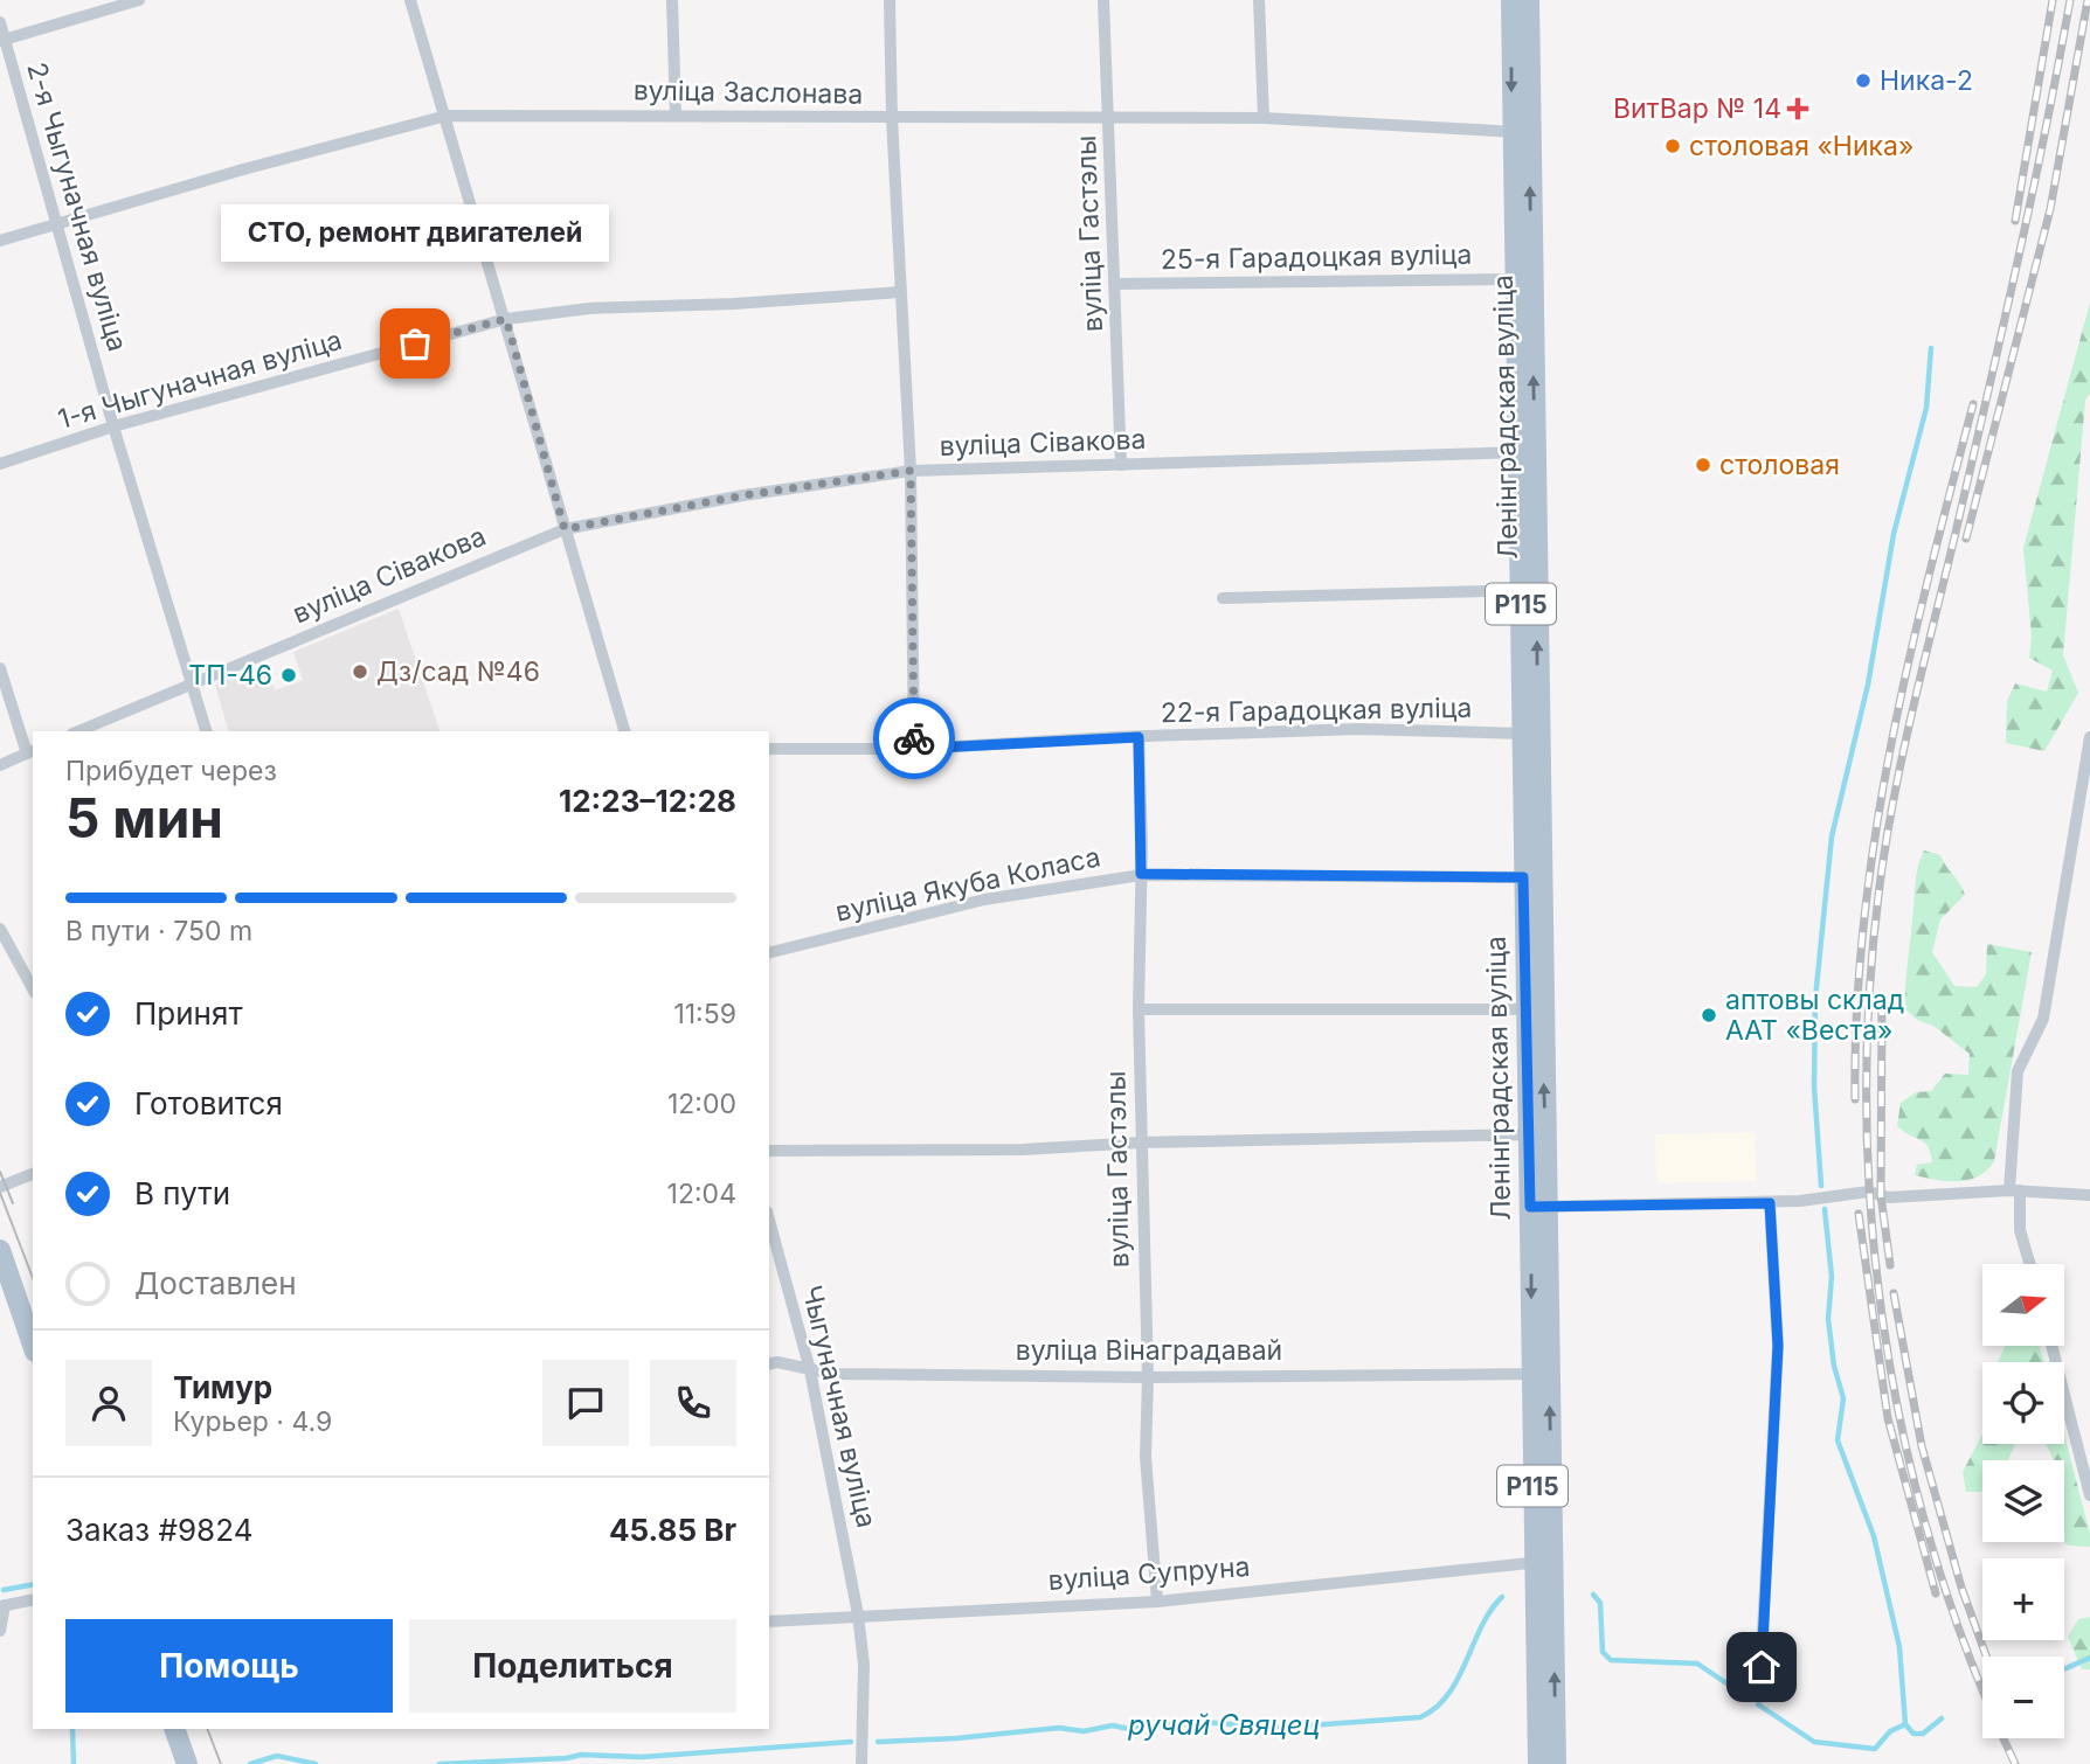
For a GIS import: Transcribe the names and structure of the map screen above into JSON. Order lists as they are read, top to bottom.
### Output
{
  "streets": {
    "main road": ["Ленінградская вуліца", "Р115"],
    "street": [
      "вуліца Заслонава",
      "2-я Чыгуначная вуліца",
      "вуліца Гастэлы",
      "25-я Гарадоцкая вуліца",
      "1-я Чыгуначная вуліца",
      "вуліца Сівакова",
      "22-я Гарадоцкая вуліца",
      "вуліца Якуба Коласа",
      "вуліца Вінаградавай",
      "Чыгуначная вуліца",
      "вуліца Супруна"
    ]
  },
  "crossings": [
    ["вуліца Заслонава", "2-я Чыгуначная вуліца"],
    ["вуліца Заслонава", "вуліца Гастэлы"],
    ["вуліца Заслонава", "Ленінградская вуліца"],
    ["2-я Чыгуначная вуліца", "1-я Чыгуначная вуліца"],
    ["2-я Чыгуначная вуліца", "вуліца Сівакова"],
    ["вуліца Гастэлы", "25-я Гарадоцкая вуліца"],
    ["вуліца Гастэлы", "вуліца Сівакова"],
    ["вуліца Гастэлы", "22-я Гарадоцкая вуліца"],
    ["вуліца Гастэлы", "вуліца Якуба Коласа"],
    ["вуліца Гастэлы", "вуліца Вінаградавай"],
    ["вуліца Гастэлы", "вуліца Супруна"],
    ["25-я Гарадоцкая вуліца", "Ленінградская вуліца"],
    ["Ленінградская вуліца", "вуліца Сівакова"],
    ["Ленінградская вуліца", "22-я Гарадоцкая вуліца"],
    ["Ленінградская вуліца", "вуліца Якуба Коласа"],
    ["Ленінградская вуліца", "вуліца Вінаградавай"],
    ["Ленінградская вуліца", "вуліца Супруна"],
    ["вуліца Вінаградавай", "Чыгуначная вуліца"],
    ["Чыгуначная вуліца", "вуліца Супруна"]
  ],
  "water": ["ручай Свяцец"],
  "places": {
    "other": [
      "Ника-2",
      "столовая «Ника»",
      "СТО, ремонт двигателей",
      "столовая",
      "Дз/сад №46",
      "ТП-46",
      "аптовы склад ААТ «Веста»"
    ],
    "health": ["ВитВар № 14"]
  },
  "north": "right",
  "page": {
    "bubble": "СТО, ремонт двигателей",
    "heading": ["5 мин", "Прибудет через", "12:23–12:28"],
    "panel": [
      "Тимур",
      "Курьер · 4.9",
      "Заказ #9824",
      "45.85 Br"
    ],
    "bar": "В пути · 750 m",
    "list": [
      ["Принят", "11:59"],
      ["Готовится", "12:00"],
      ["В пути", "12:04"],
      "Доставлен"
    ],
    "map_buttons": ["+", "−"],
    "buttons": ["Помощь", "Поделиться"]
  }
}
